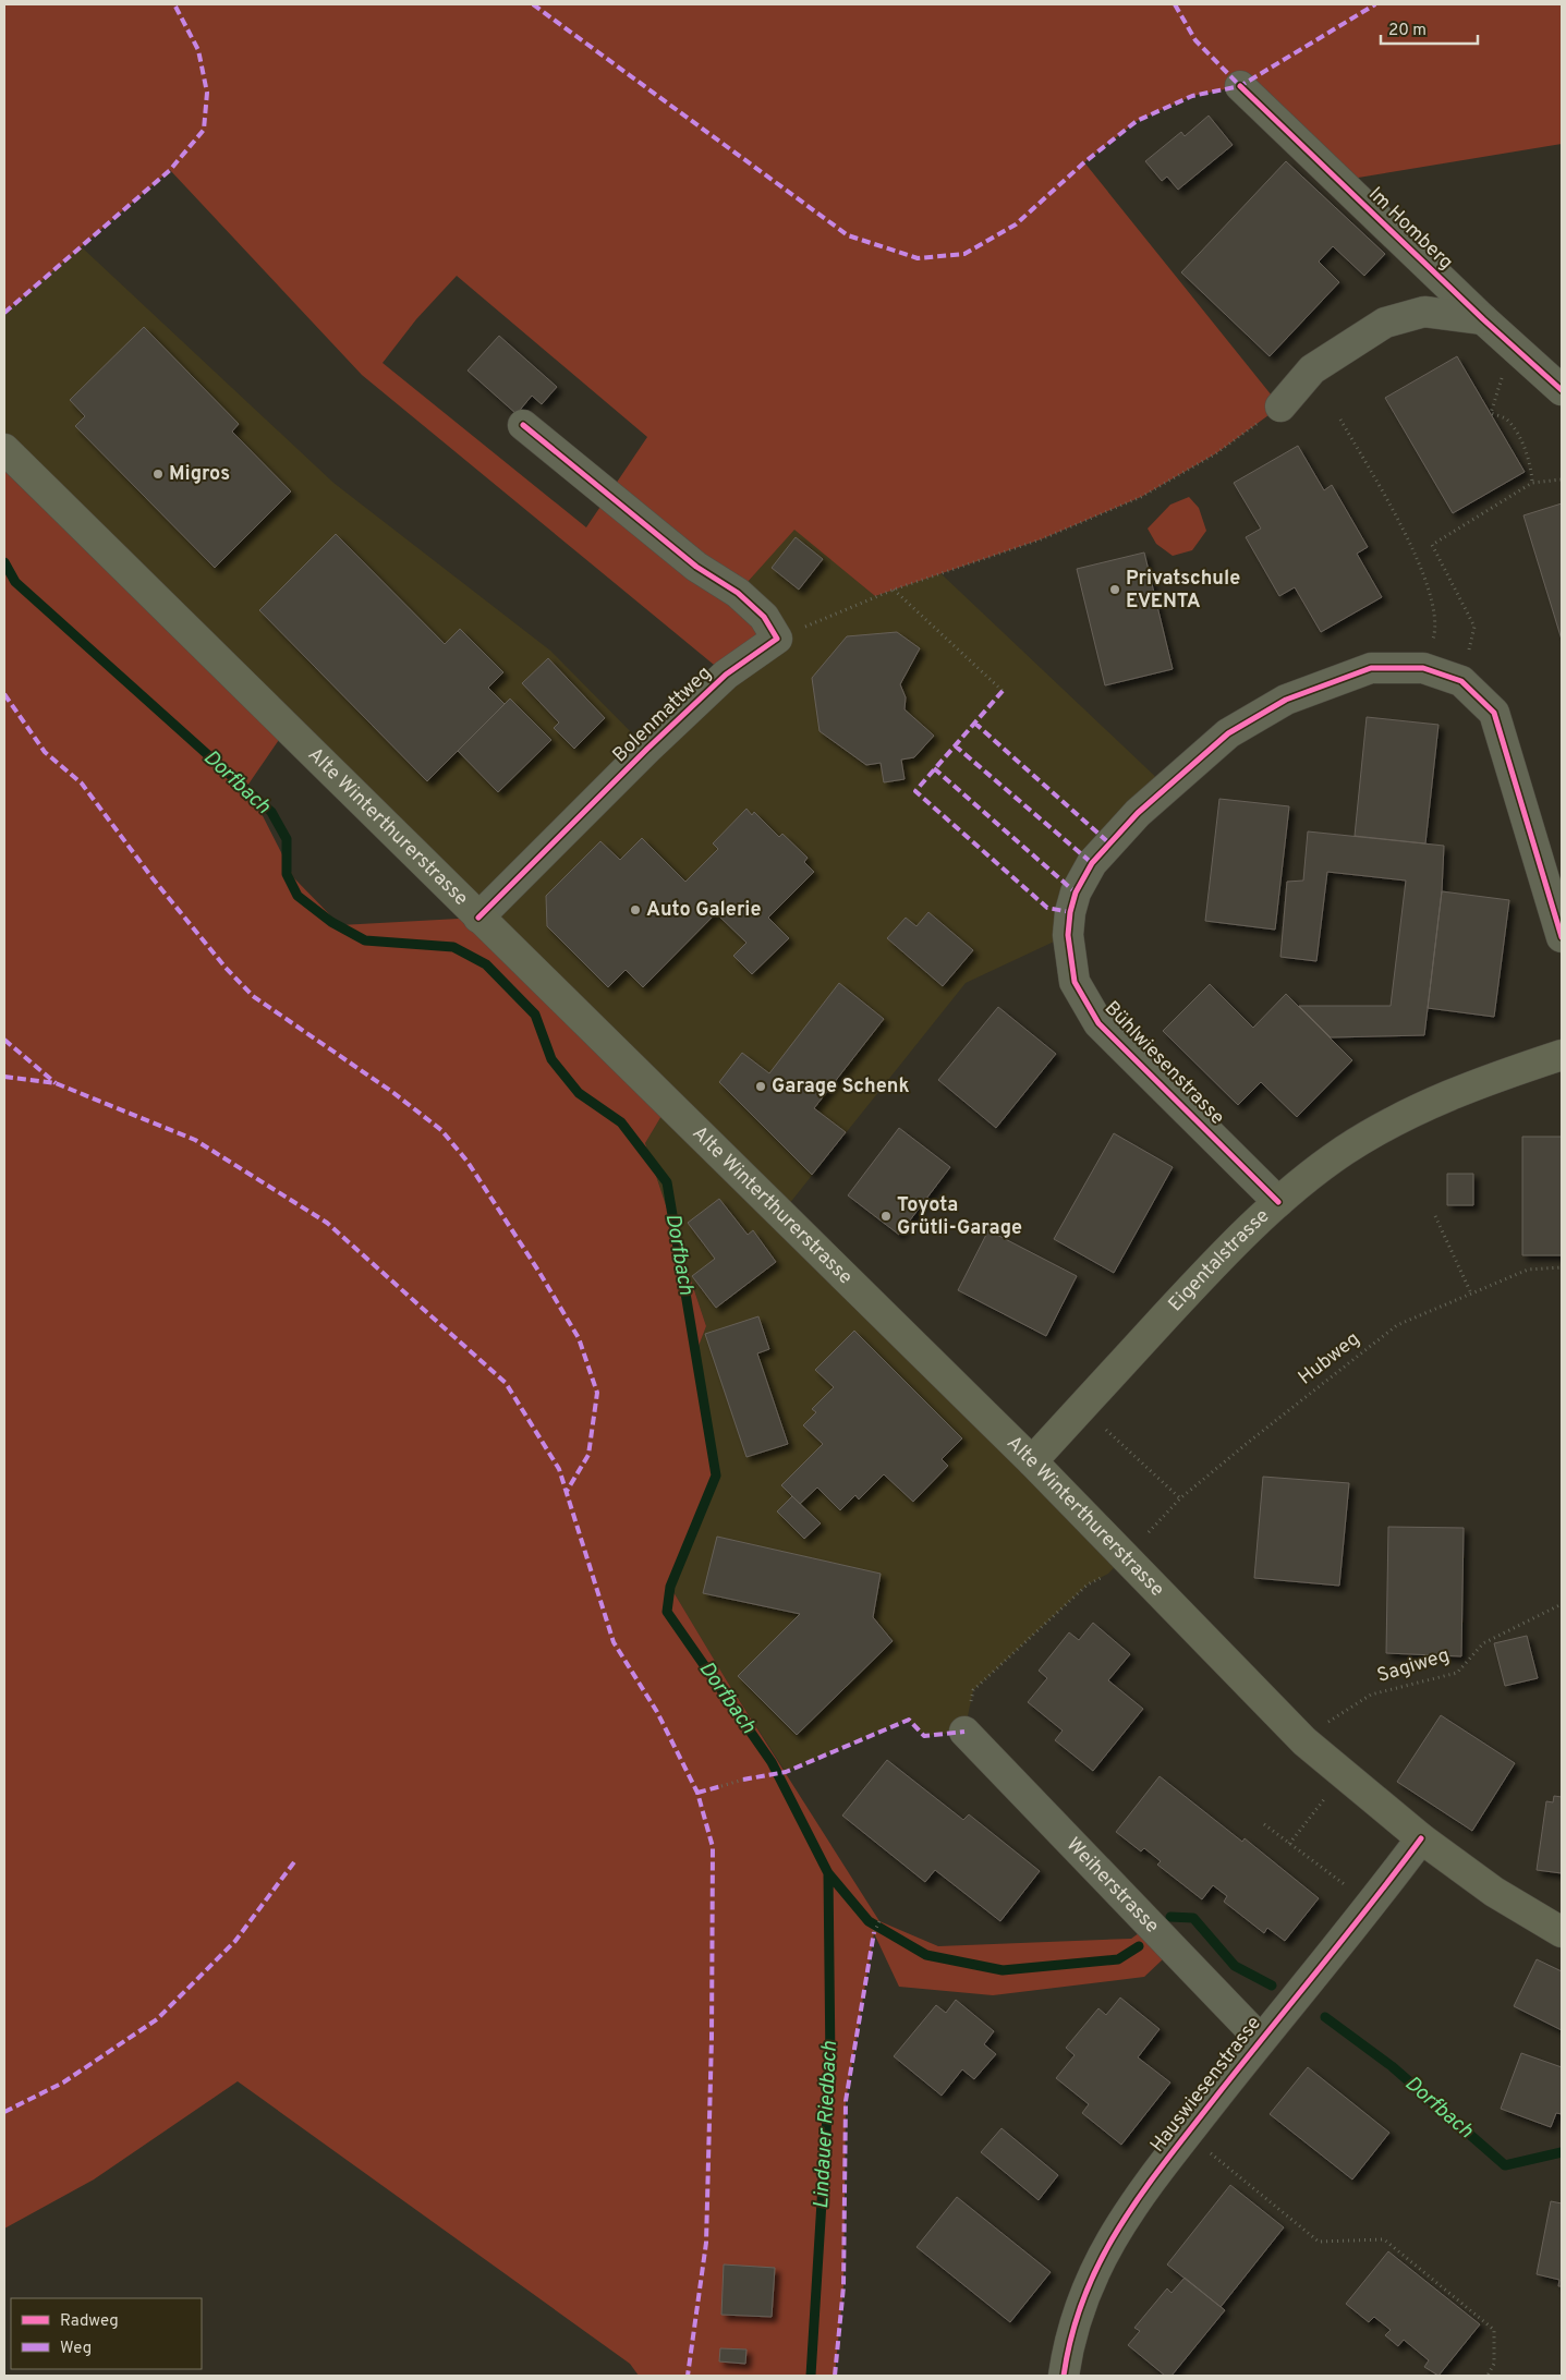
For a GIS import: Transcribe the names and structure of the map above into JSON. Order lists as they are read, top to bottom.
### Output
{
  "streets": {
    "main road": ["Alte Winterthurerstrasse", "Eigentalstrasse"],
    "street": [
      "Im Homberg",
      "Bolenmattweg",
      "Bühlwiesenstrasse",
      "Weiherstrasse",
      "Hauswiesenstrasse"
    ],
    "path": ["Hubweg", "Sagiweg"]
  },
  "crossings": [
    ["Bolenmattweg", "Alte Winterthurerstrasse"],
    ["Alte Winterthurerstrasse", "Eigentalstrasse"],
    ["Alte Winterthurerstrasse", "Hauswiesenstrasse"],
    ["Bühlwiesenstrasse", "Eigentalstrasse"],
    ["Weiherstrasse", "Hauswiesenstrasse"]
  ],
  "water": ["Dorfbach", "Lindauer Riedbach"],
  "places": [
    "Migros",
    "Privatschule EVENTA",
    "Auto Galerie",
    "Garage Schenk",
    "Toyota Grütli-Garage"
  ],
  "legend": ["Radweg", "Weg"],
  "scale_bar": "20 m"
}
